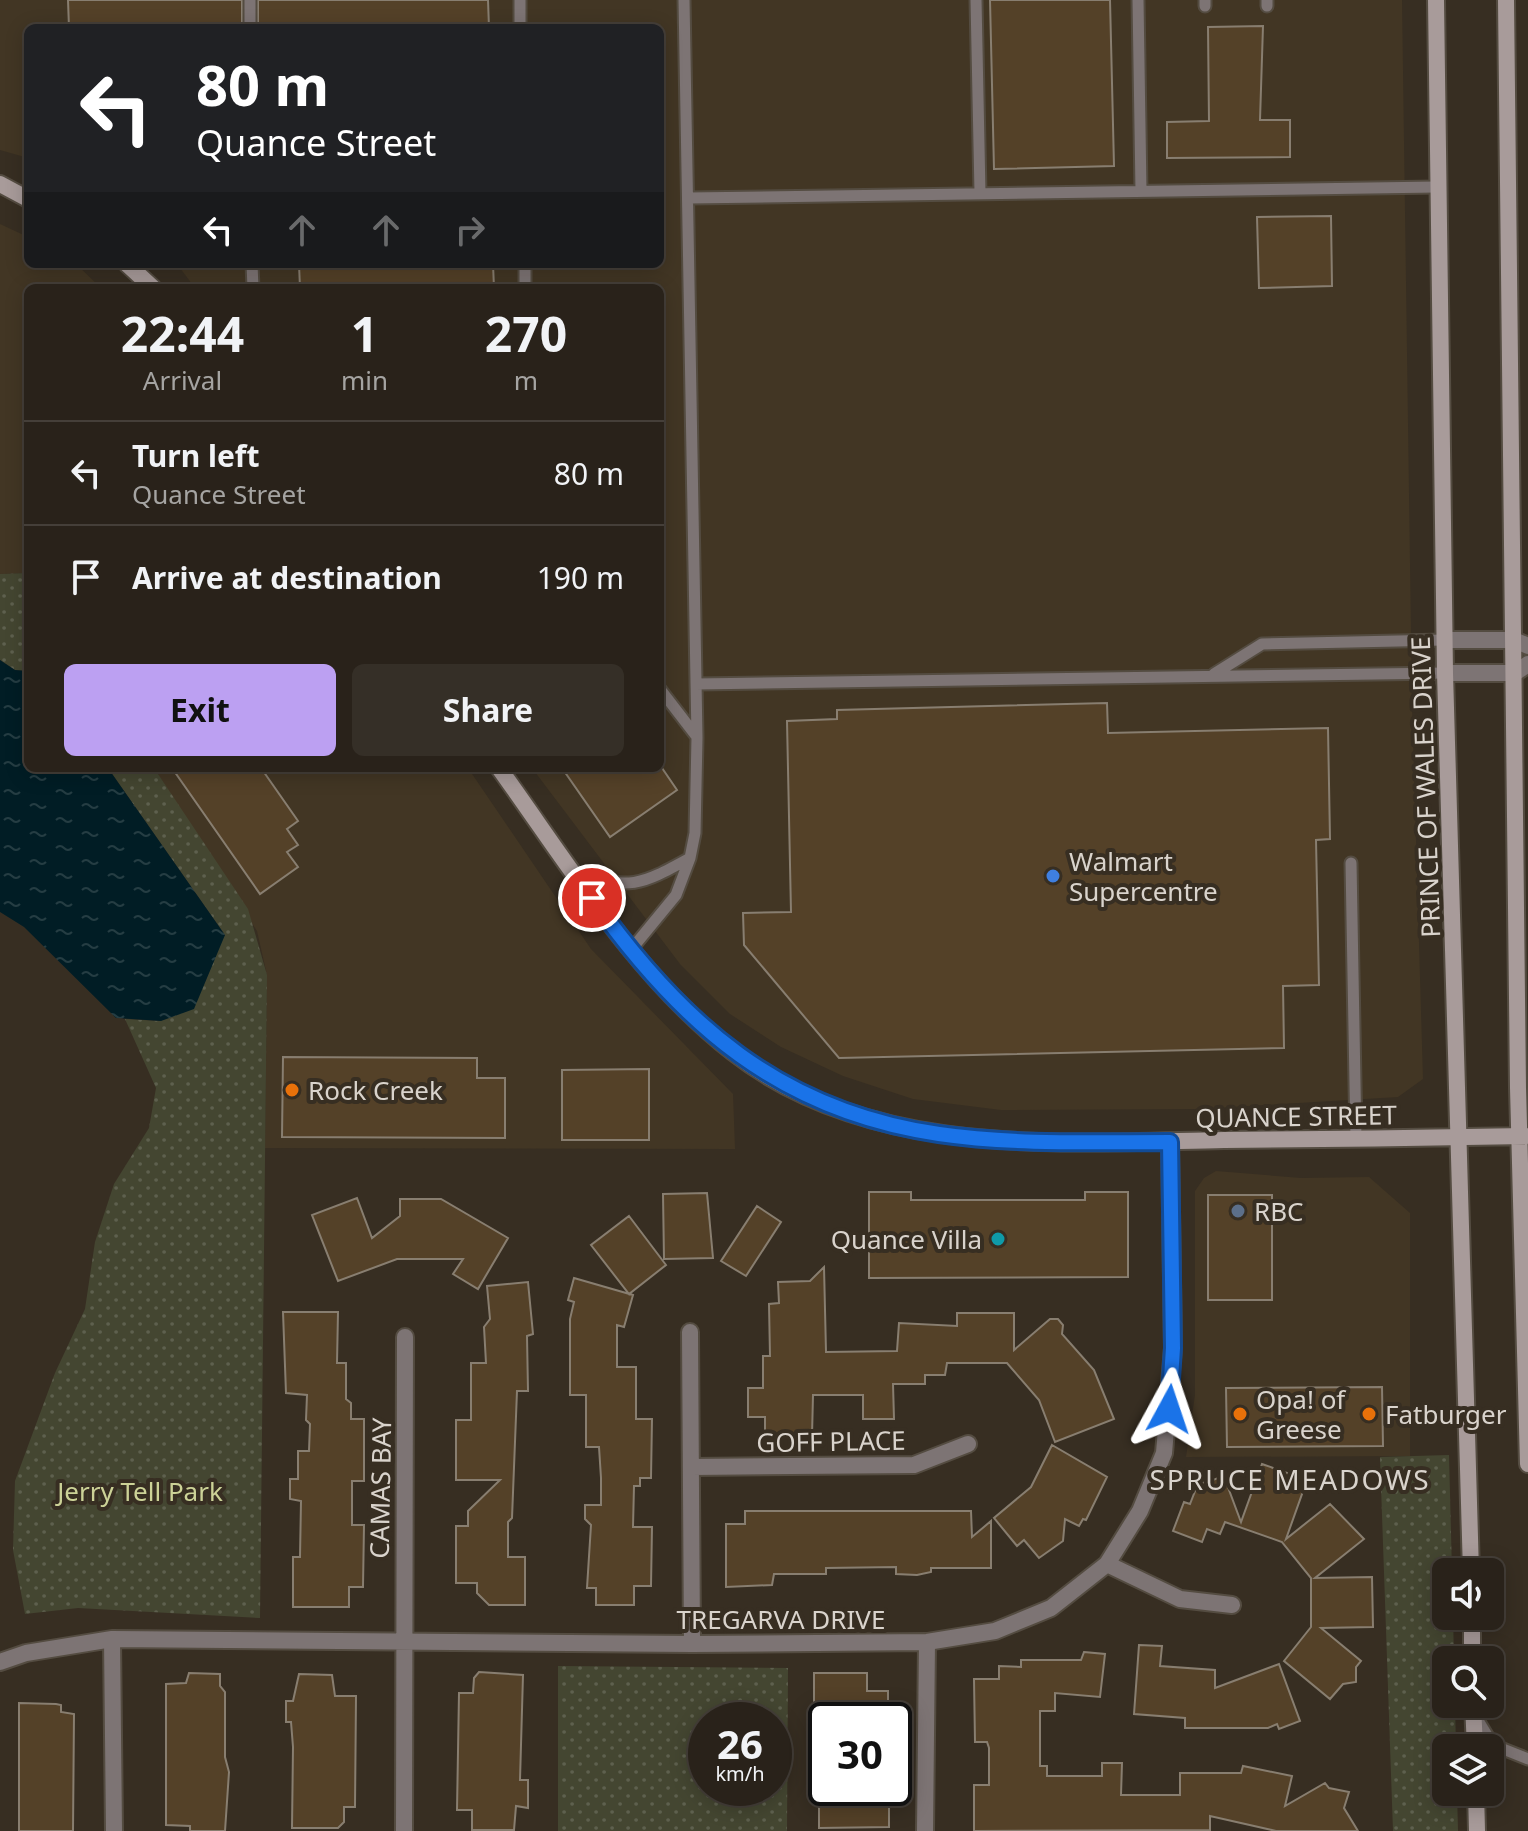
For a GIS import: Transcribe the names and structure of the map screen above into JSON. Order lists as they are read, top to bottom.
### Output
{
  "streets": {
    "main road": ["PRINCE OF WALES DRIVE", "QUANCE STREET"],
    "street": ["GOFF PLACE", "CAMAS BAY", "TREGARVA DRIVE"]
  },
  "crossings": [
    ["PRINCE OF WALES DRIVE", "QUANCE STREET"],
    ["QUANCE STREET", "TREGARVA DRIVE"],
    ["CAMAS BAY", "TREGARVA DRIVE"]
  ],
  "districts": ["SPRUCE MEADOWS"],
  "parks": ["Jerry Tell Park"],
  "places": [
    "Walmart Supercentre",
    "Rock Creek",
    "RBC",
    "Quance Villa",
    "Opa! of Greese",
    "Fatburger"
  ],
  "page": {
    "turn": ["80 m", "Quance Street"],
    "eta": [
      "22:44",
      "Arrival",
      "1",
      "min",
      "270",
      "m"
    ],
    "list": [
      {
        "name": "Turn left",
        "note": "Quance Street",
        "value": "80 m"
      },
      {
        "name": "Arrive at destination",
        "value": "190 m"
      }
    ],
    "buttons": ["Exit", "Share"],
    "speed": "26 km/h",
    "limit": "30"
  }
}
